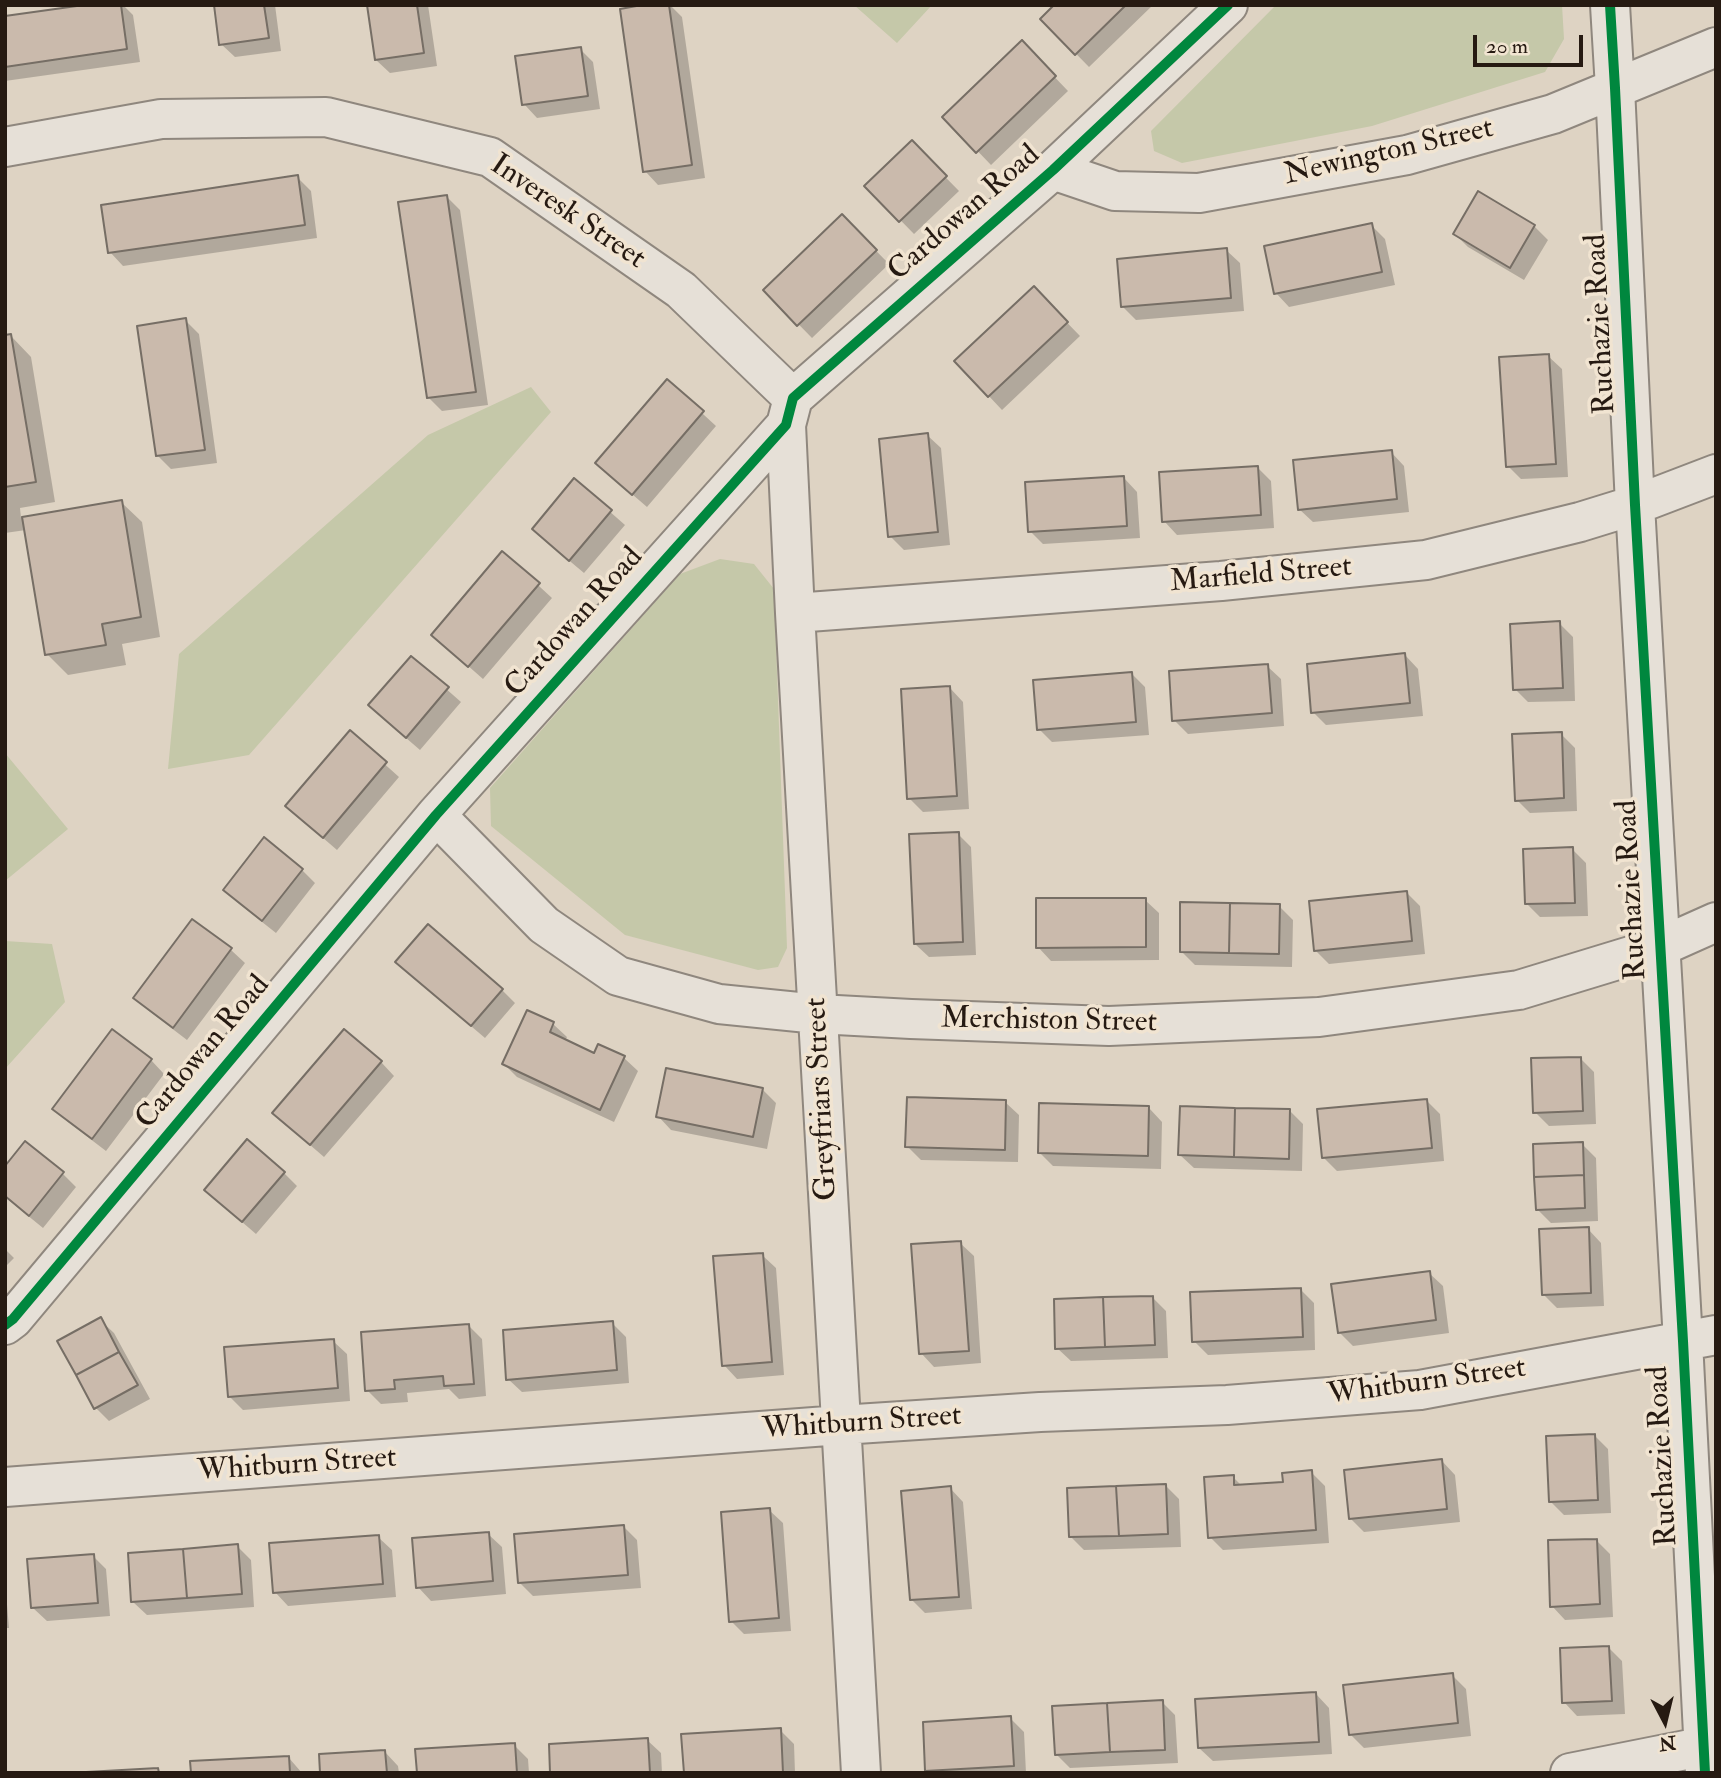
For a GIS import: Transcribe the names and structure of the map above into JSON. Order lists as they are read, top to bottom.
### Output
{
  "streets": {
    "street": [
      "Newington Street",
      "Inveresk Street",
      "Cardowan Road",
      "Ruchazie Road",
      "Marfield Street",
      "Merchiston Street",
      "Greyfriars Street",
      "Whitburn Street"
    ]
  },
  "crossings": [
    ["Newington Street", "Cardowan Road"],
    ["Newington Street", "Ruchazie Road"],
    ["Inveresk Street", "Cardowan Road"],
    ["Inveresk Street", "Greyfriars Street"],
    ["Cardowan Road", "Merchiston Street"],
    ["Cardowan Road", "Greyfriars Street"],
    ["Ruchazie Road", "Marfield Street"],
    ["Ruchazie Road", "Merchiston Street"],
    ["Ruchazie Road", "Whitburn Street"],
    ["Marfield Street", "Greyfriars Street"],
    ["Merchiston Street", "Greyfriars Street"],
    ["Greyfriars Street", "Whitburn Street"]
  ],
  "scale_bar": "20 m",
  "north": "bottom"
}
